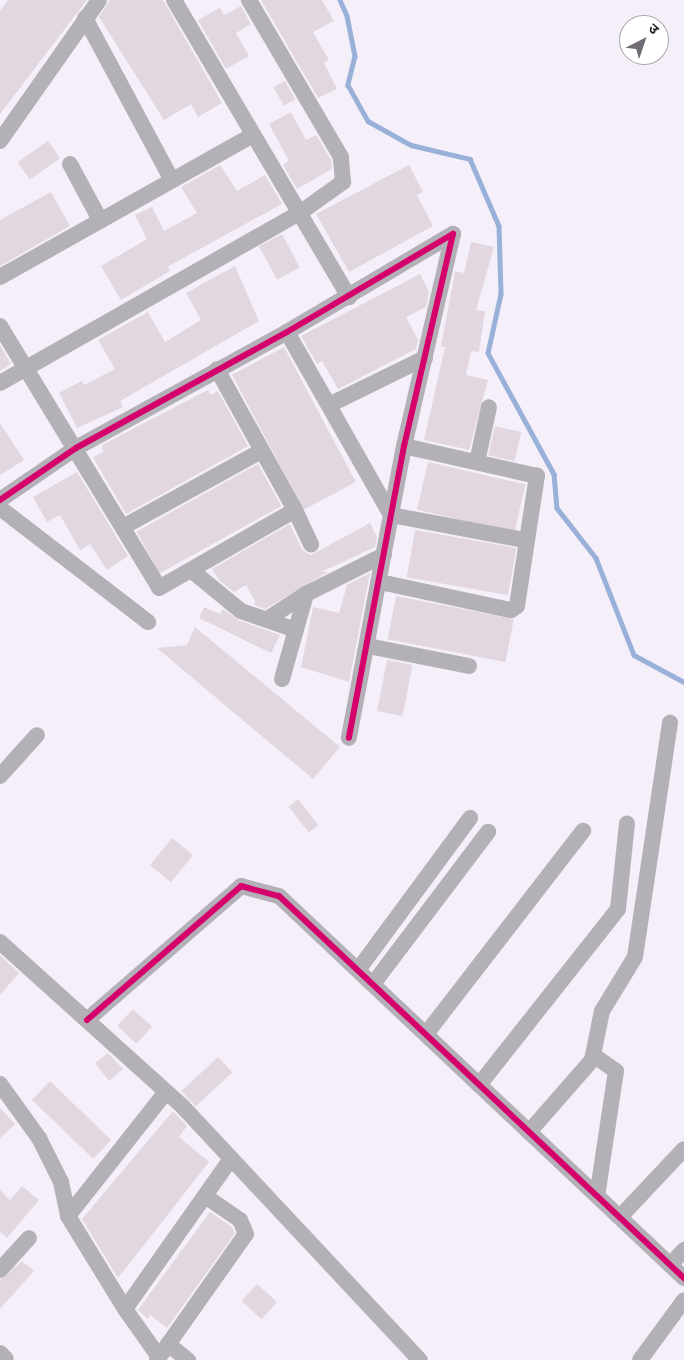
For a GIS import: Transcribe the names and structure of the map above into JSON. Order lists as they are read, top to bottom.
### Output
{
  "north": "top right"
}
